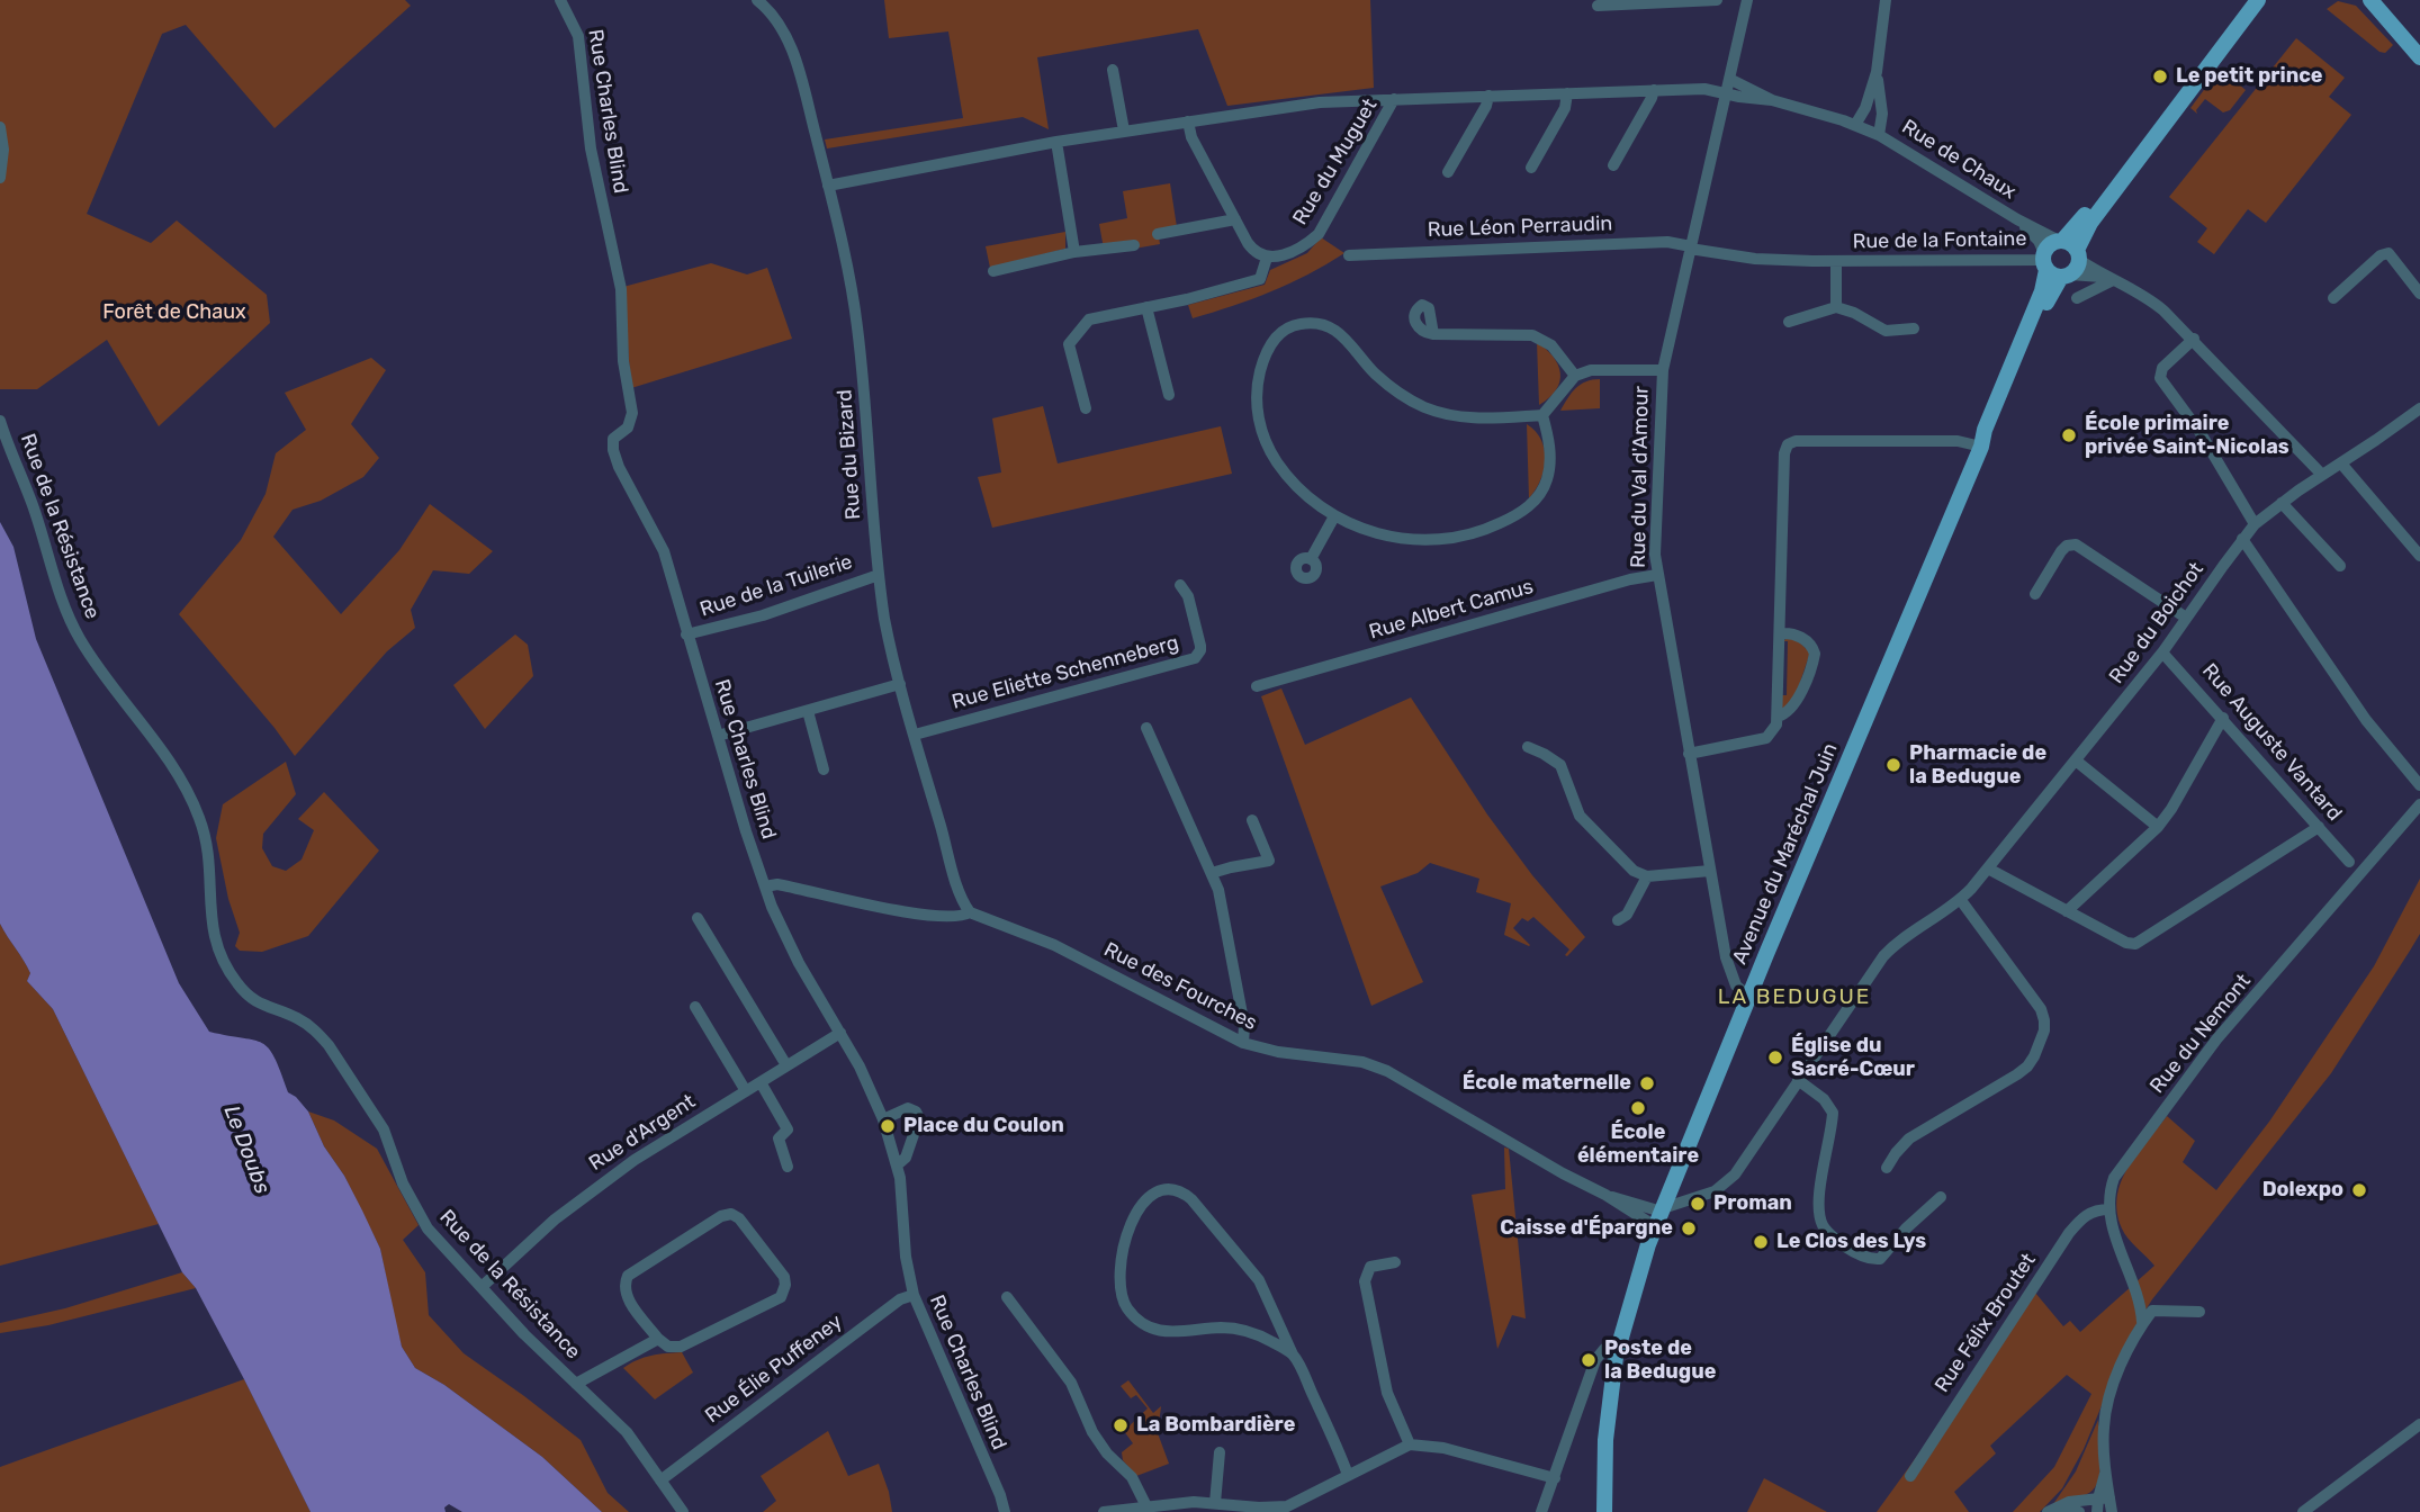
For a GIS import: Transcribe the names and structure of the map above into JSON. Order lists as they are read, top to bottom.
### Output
{
  "streets": {
    "main road": ["Avenue du Maréchal Juin"],
    "street": [
      "Rue Charles Blind",
      "Rue de Chaux",
      "Rue du Muguet",
      "Rue Léon Perraudin",
      "Rue de la Fontaine",
      "Rue du Bizard",
      "Rue du Val d'Amour",
      "Rue de la Résistance",
      "Rue de la Tuilerie",
      "Rue Albert Camus",
      "Rue du Boichot",
      "Rue Eliette Schenneberg",
      "Rue Auguste Vantard",
      "Rue des Fourches",
      "Rue du Nemont",
      "Rue d'Argent",
      "Rue Félix Broutet",
      "Rue Élie Puffeney"
    ]
  },
  "crossings": [
    ["Rue Charles Blind", "Rue de la Tuilerie"],
    ["Rue Charles Blind", "Rue des Fourches"],
    ["Rue Charles Blind", "Rue d'Argent"],
    ["Rue Charles Blind", "Rue Élie Puffeney"],
    ["Rue de Chaux", "Rue du Muguet"],
    ["Rue de Chaux", "Rue de la Fontaine"],
    ["Rue de Chaux", "Rue du Val d'Amour"],
    ["Rue de Chaux", "Avenue du Maréchal Juin"],
    ["Rue du Muguet", "Rue du Bizard"],
    ["Rue du Muguet", "Rue du Val d'Amour"],
    ["Rue Léon Perraudin", "Rue de la Fontaine"],
    ["Rue Léon Perraudin", "Rue du Val d'Amour"],
    ["Rue de la Fontaine", "Rue du Val d'Amour"],
    ["Rue de la Fontaine", "Rue du Boichot"],
    ["Rue de la Fontaine", "Avenue du Maréchal Juin"],
    ["Rue du Bizard", "Rue de la Tuilerie"],
    ["Rue du Bizard", "Rue Eliette Schenneberg"],
    ["Rue du Bizard", "Rue des Fourches"],
    ["Rue du Val d'Amour", "Rue Albert Camus"],
    ["Rue du Val d'Amour", "Avenue du Maréchal Juin"],
    ["Rue de la Résistance", "Rue d'Argent"],
    ["Rue de la Résistance", "Rue Élie Puffeney"],
    ["Rue du Boichot", "Rue Auguste Vantard"],
    ["Rue du Boichot", "Avenue du Maréchal Juin"],
    ["Rue du Boichot", "Rue des Fourches"],
    ["Avenue du Maréchal Juin", "Rue des Fourches"],
    ["Rue du Nemont", "Rue Félix Broutet"]
  ],
  "districts": ["LA BEDUGUE"],
  "water": ["Le Doubs"],
  "parks": ["Forêt de Chaux"],
  "places": [
    "Le petit prince",
    "École primaire privée Saint-Nicolas",
    "Pharmacie de la Bedugue",
    "Église du Sacré-Cœur",
    "École maternelle",
    "École élémentaire",
    "Place du Coulon",
    "Dolexpo",
    "Proman",
    "Caisse d'Épargne",
    "Le Clos des Lys",
    "Poste de la Bedugue",
    "La Bombardière"
  ]
}
